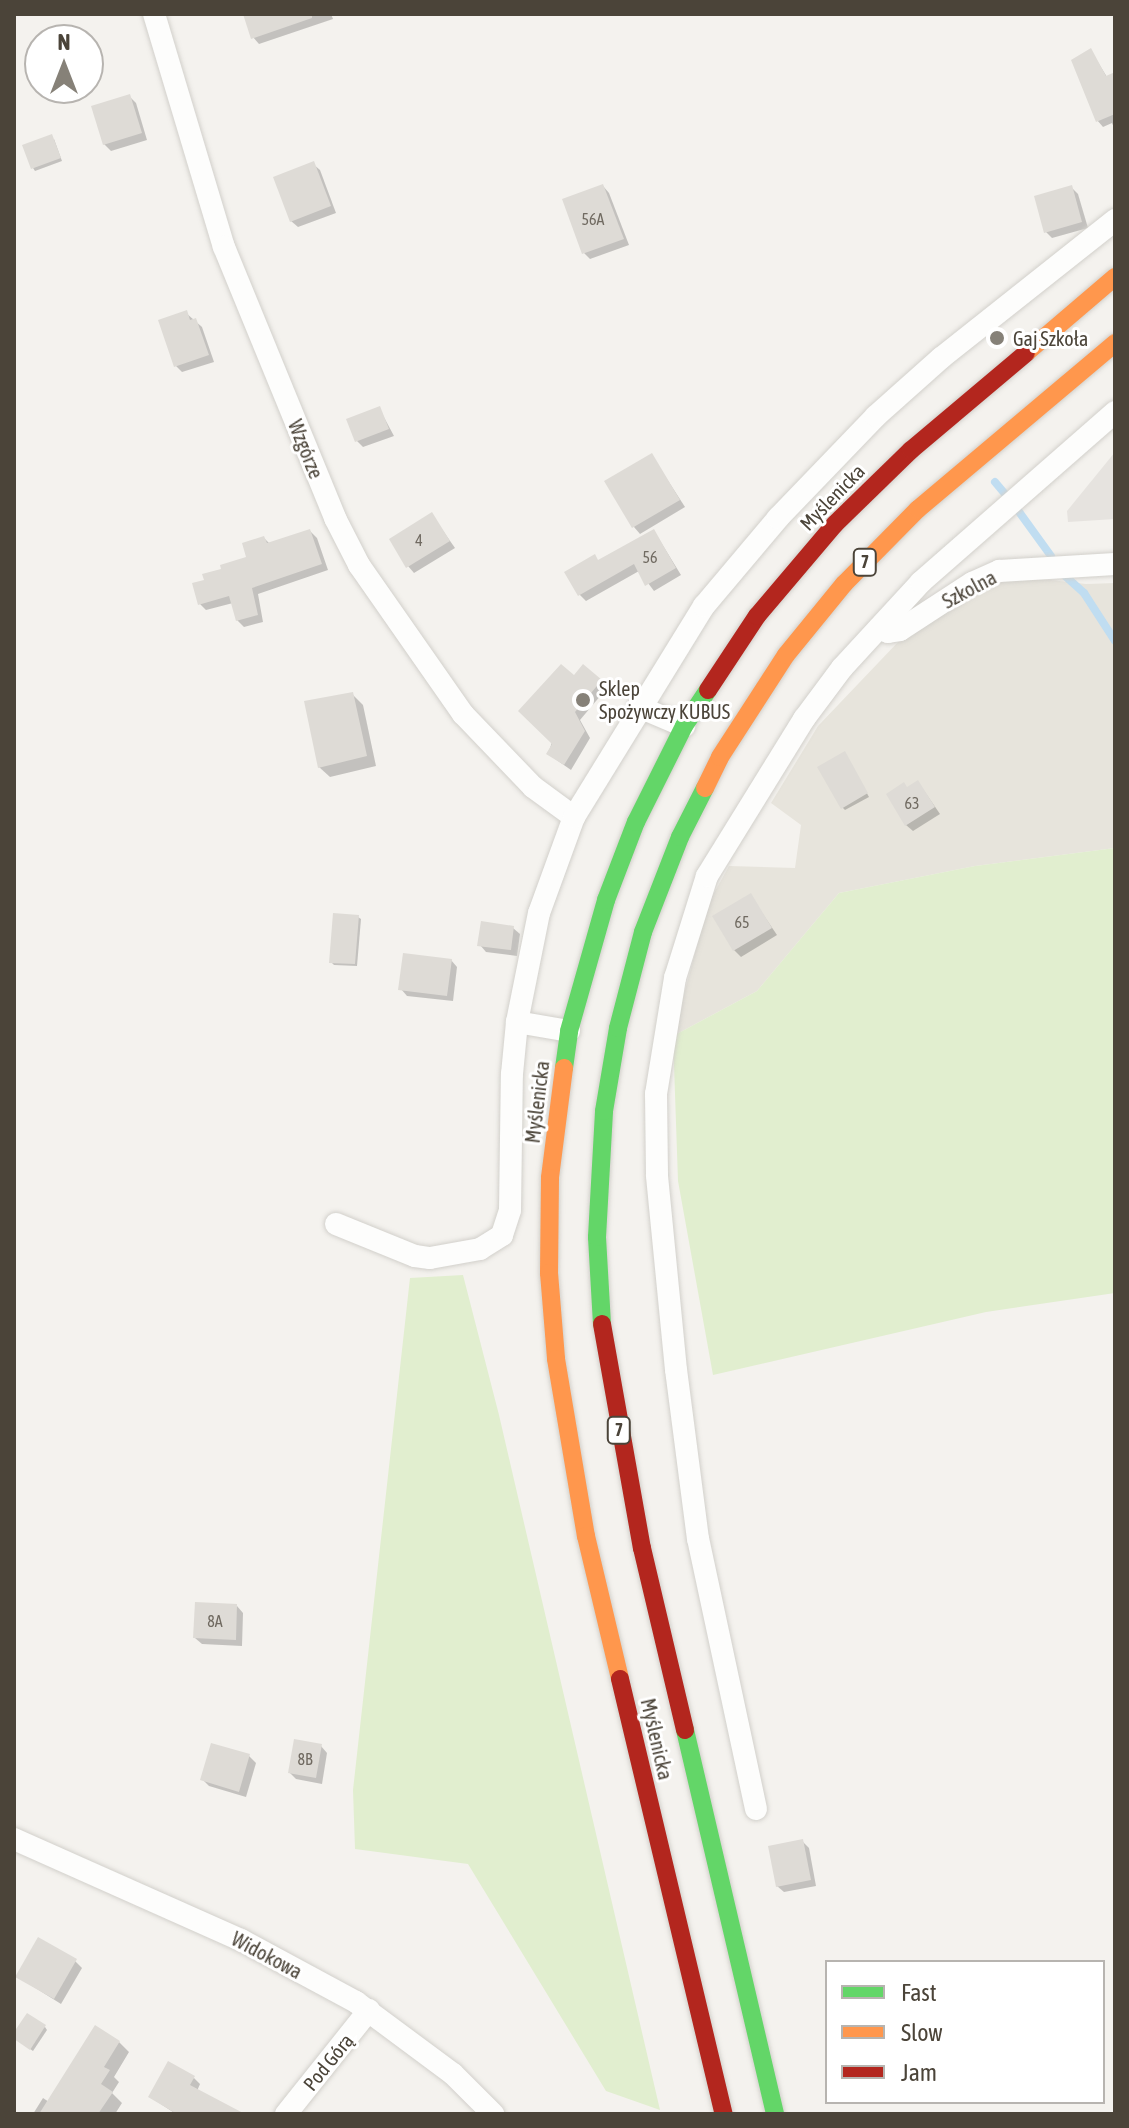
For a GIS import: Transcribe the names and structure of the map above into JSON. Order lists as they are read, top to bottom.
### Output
{
  "streets": {
    "highway": ["Myślenicka", "7"],
    "street": [
      "Wzgórze",
      "Szkolna",
      "Widokowa",
      "Pod Górą"
    ]
  },
  "crossings": [
    ["Widokowa", "Pod Górą"]
  ],
  "places": ["Gaj Szkoła", "Sklep Spożywczy KUBUS"],
  "house_numbers": [
    "56A",
    "4",
    "56",
    "63",
    "65",
    "8A",
    "8B"
  ],
  "legend": ["Fast", "Slow", "Jam"],
  "north": "top"
}
